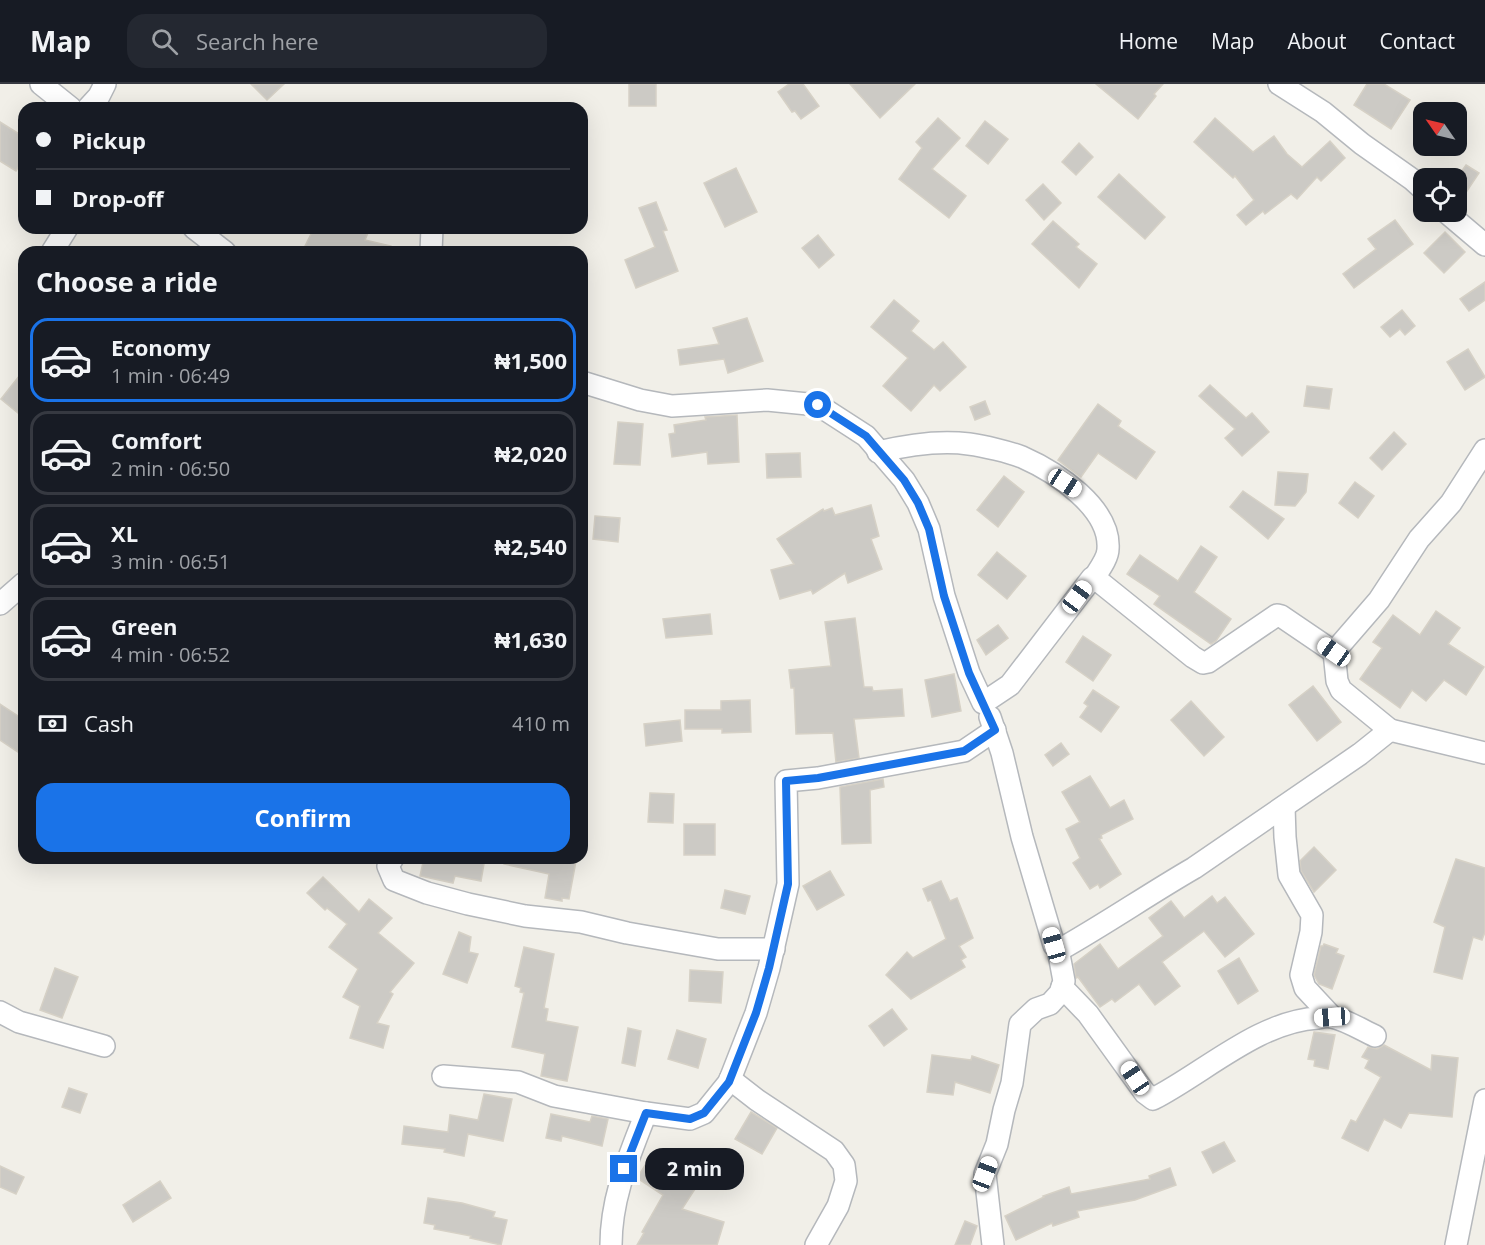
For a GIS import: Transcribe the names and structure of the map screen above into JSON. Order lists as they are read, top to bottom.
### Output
{
  "north": "top left",
  "page": {
    "header": "Map",
    "search": "Search here",
    "nav": [
      "Home",
      "Map",
      "About",
      "Contact"
    ],
    "banner": ["Pickup", "Drop-off"],
    "heading": "Choose a ride",
    "list": [
      {
        "name": "Economy",
        "note": "1 min · 06:49",
        "value": "₦1,500"
      },
      {
        "name": "Comfort",
        "note": "2 min · 06:50",
        "value": "₦2,020"
      },
      {
        "name": "XL",
        "note": "3 min · 06:51",
        "value": "₦2,540"
      },
      {
        "name": "Green",
        "note": "4 min · 06:52",
        "value": "₦1,630"
      }
    ],
    "pay": ["Cash", "410 m"],
    "buttons": "Confirm",
    "bubble": "2 min"
  }
}
